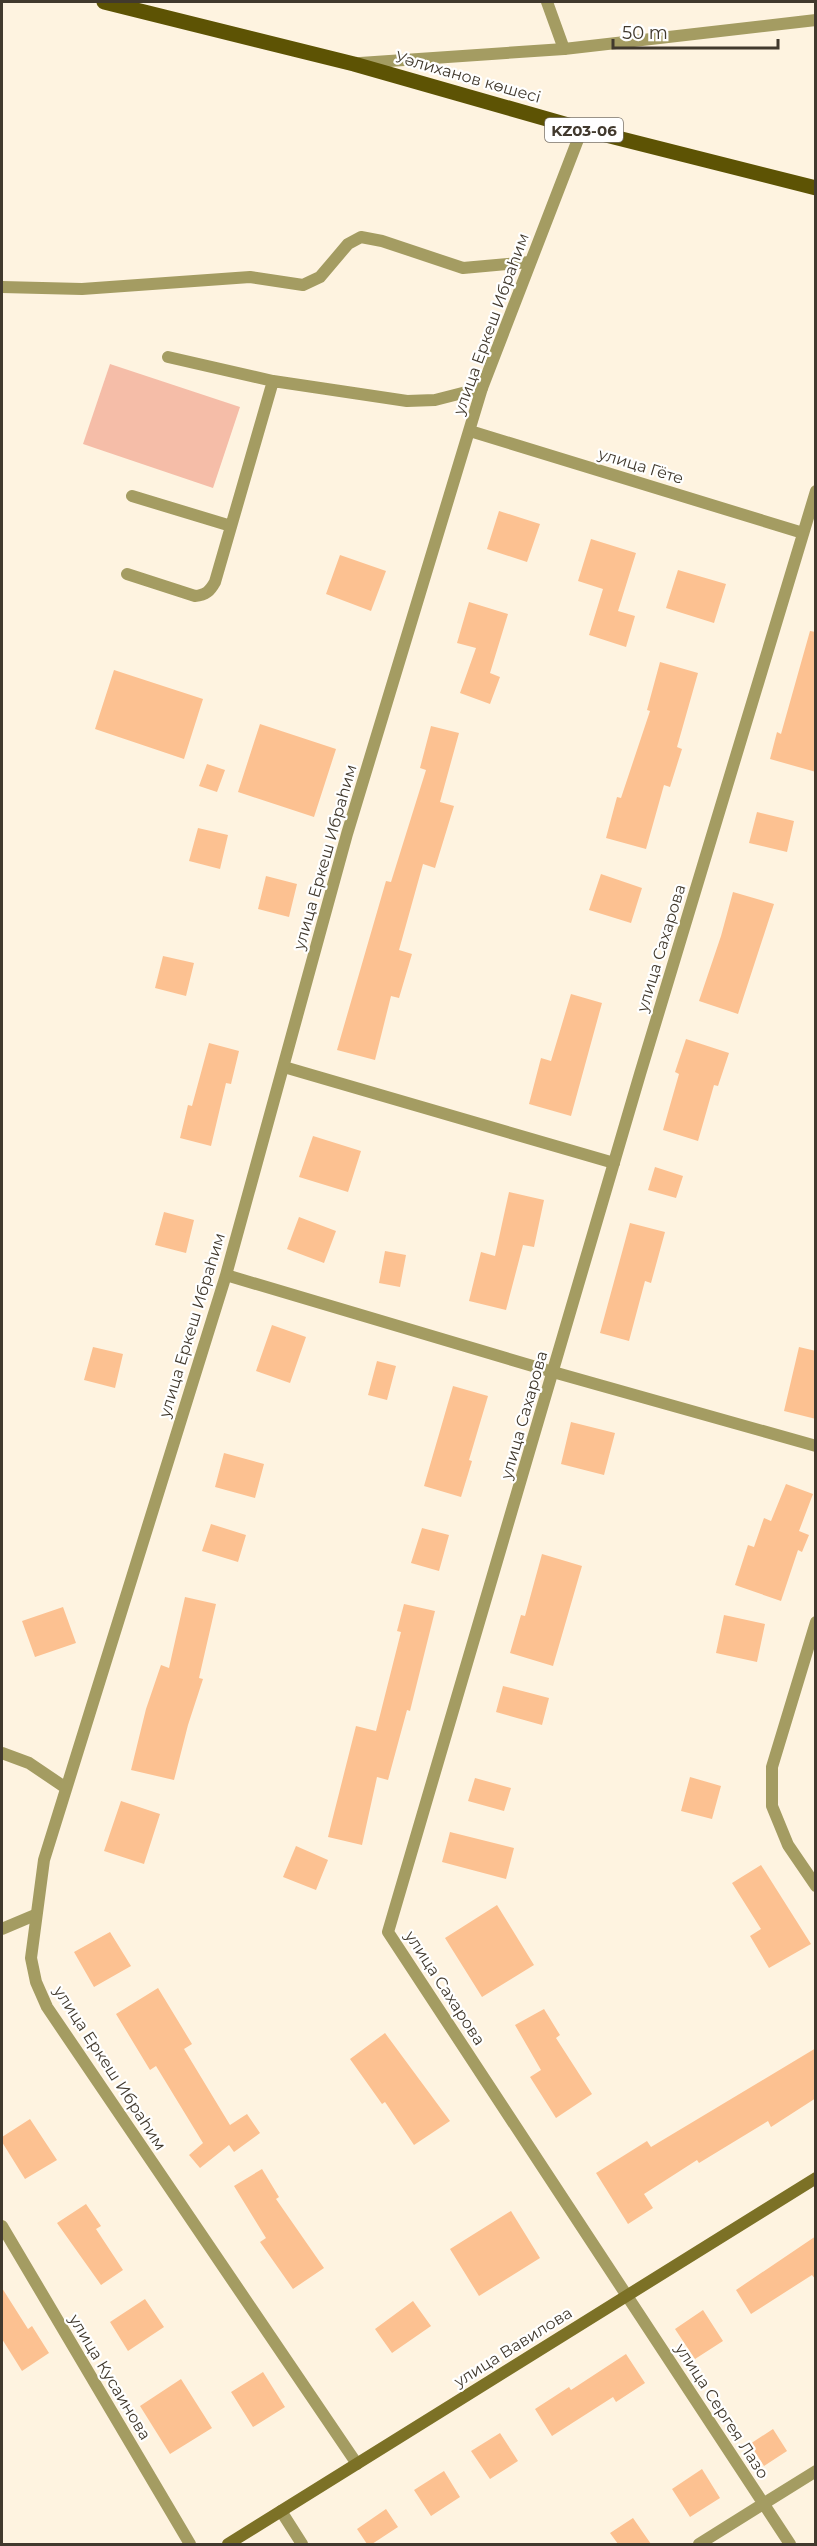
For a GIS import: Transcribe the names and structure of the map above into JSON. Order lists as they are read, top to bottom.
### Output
{
  "streets": {
    "main road": ["Уәлиханов көшесі", "KZ03-06"],
    "street": [
      "улица Еркеш Ибраһим",
      "улица Гёте",
      "улица Сахарова",
      "улица Вавилова",
      "улица Кусаинова",
      "улица Сергея Лазо"
    ]
  },
  "crossings": [
    ["Уәлиханов көшесі", "KZ03-06"],
    ["Уәлиханов көшесі", "улица Еркеш Ибраһим"],
    ["улица Еркеш Ибраһим", "улица Гёте"],
    ["улица Еркеш Ибраһим", "улица Вавилова"],
    ["улица Гёте", "улица Сахарова"],
    ["улица Сахарова", "улица Вавилова"],
    ["улица Сахарова", "улица Сергея Лазо"],
    ["улица Вавилова", "улица Сергея Лазо"]
  ],
  "scale_bar": "50 m"
}
